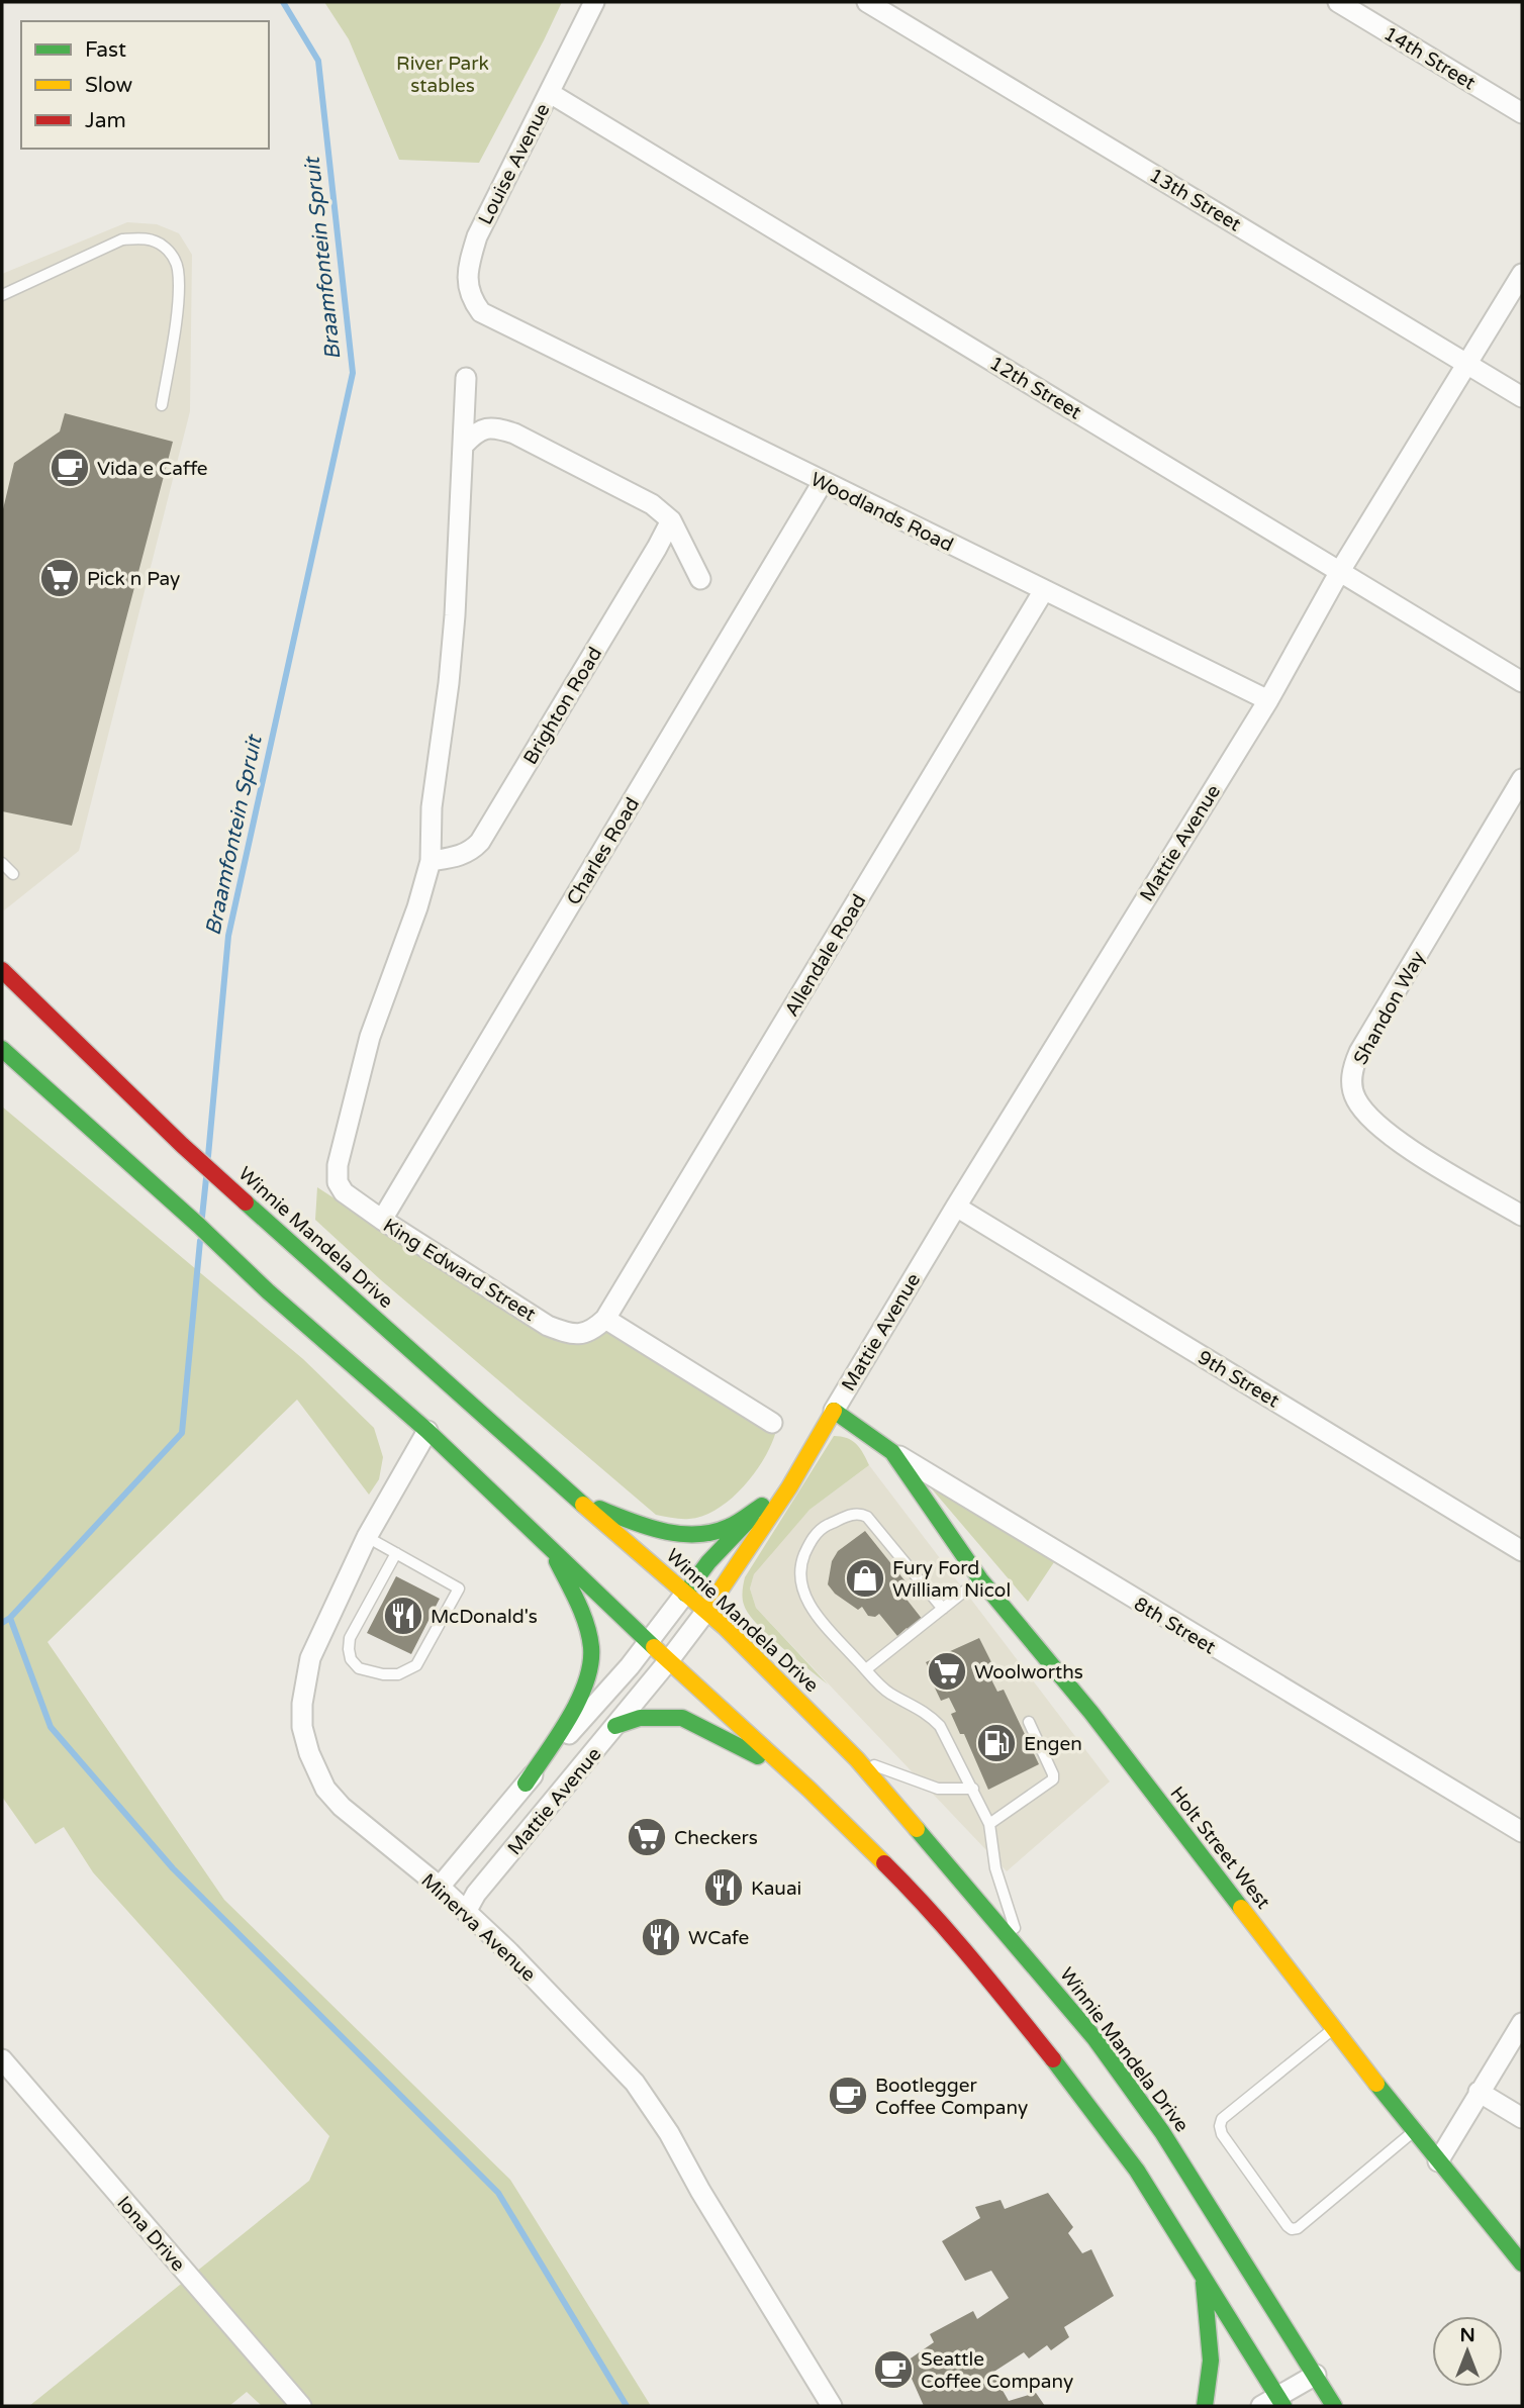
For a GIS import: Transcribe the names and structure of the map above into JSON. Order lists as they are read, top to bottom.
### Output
{
  "streets": {
    "main road": [
      "Mattie Avenue",
      "Winnie Mandela Drive",
      "8th Street",
      "Holt Street West"
    ],
    "street": [
      "14th Street",
      "Louise Avenue",
      "13th Street",
      "12th Street",
      "Woodlands Road",
      "Brighton Road",
      "Charles Road",
      "Allendale Road",
      "Shandon Way",
      "King Edward Street",
      "9th Street",
      "Minerva Avenue",
      "Iona Drive"
    ]
  },
  "crossings": [
    ["Louise Avenue", "12th Street"],
    ["Louise Avenue", "Woodlands Road"],
    ["13th Street", "Mattie Avenue"],
    ["12th Street", "Mattie Avenue"],
    ["Woodlands Road", "Mattie Avenue"],
    ["Woodlands Road", "Charles Road"],
    ["Woodlands Road", "Allendale Road"],
    ["Brighton Road", "King Edward Street"],
    ["Mattie Avenue", "Winnie Mandela Drive"],
    ["Mattie Avenue", "9th Street"],
    ["Mattie Avenue", "8th Street"],
    ["Mattie Avenue", "Minerva Avenue"],
    ["Charles Road", "King Edward Street"],
    ["Allendale Road", "King Edward Street"],
    ["8th Street", "Holt Street West"]
  ],
  "water": ["Braamfontein Spruit"],
  "parks": ["River Park stables"],
  "places": {
    "cafe": ["Vida e Caffe", "Bootlegger Coffee Company", "Seattle Coffee Company"],
    "supermarket": ["Pick n Pay", "Woolworths", "Checkers"],
    "shop": ["Fury Ford William Nicol"],
    "restaurant": ["McDonald's", "Kauai", "WCafe"],
    "fuel station": ["Engen"]
  },
  "legend": ["Fast", "Slow", "Jam"],
  "north": "top"
}
